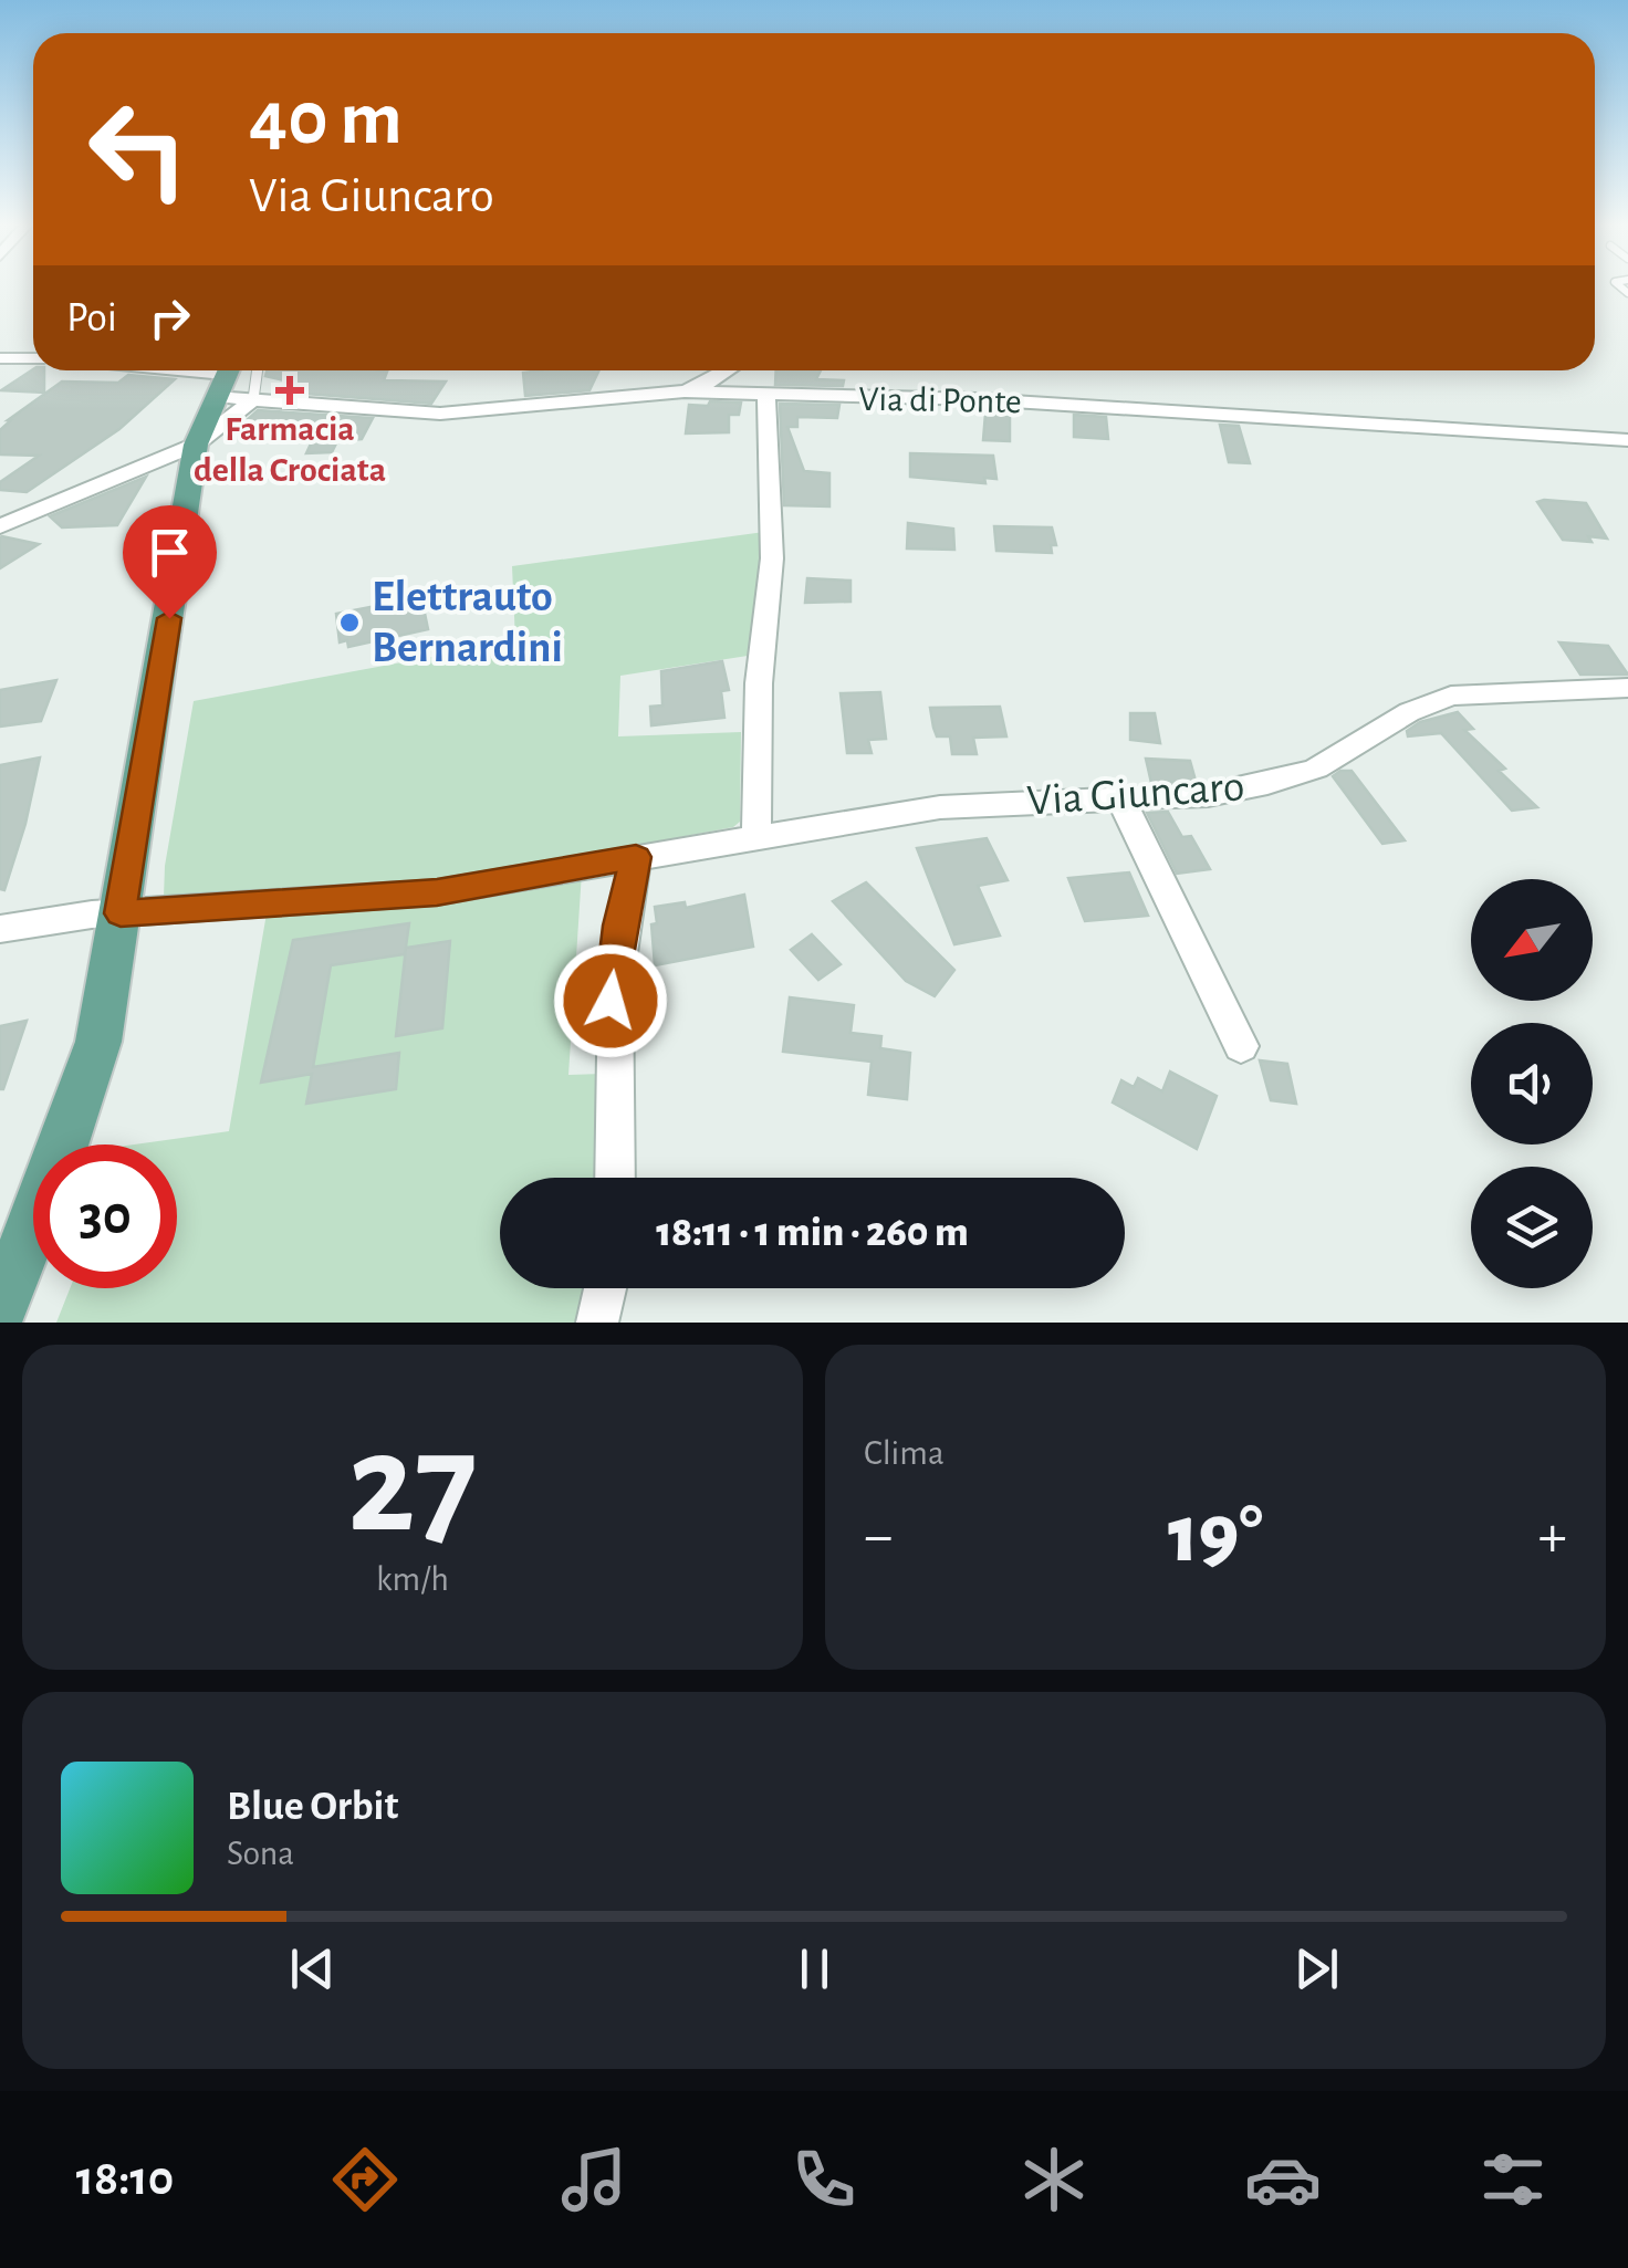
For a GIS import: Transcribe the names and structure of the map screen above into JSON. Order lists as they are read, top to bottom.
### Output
{
  "streets": {
    "street": ["Via di Ponte", "Via Giuncaro"]
  },
  "places": {
    "health": ["Farmacia della Crociata"],
    "other": ["Elettrauto Bernardini"]
  },
  "north": "bottom left",
  "page": {
    "turn": ["40 m", "Via Giuncaro"],
    "then": "Poi",
    "limit": "30",
    "trip": "18:11 · 1 min · 260 m",
    "tile": [
      ["27", "km/h"],
      "Clima"
    ],
    "heat": ["−", "19°", "+"],
    "song": ["Blue Orbit", "Sona"],
    "tabs": "18:10"
  }
}
